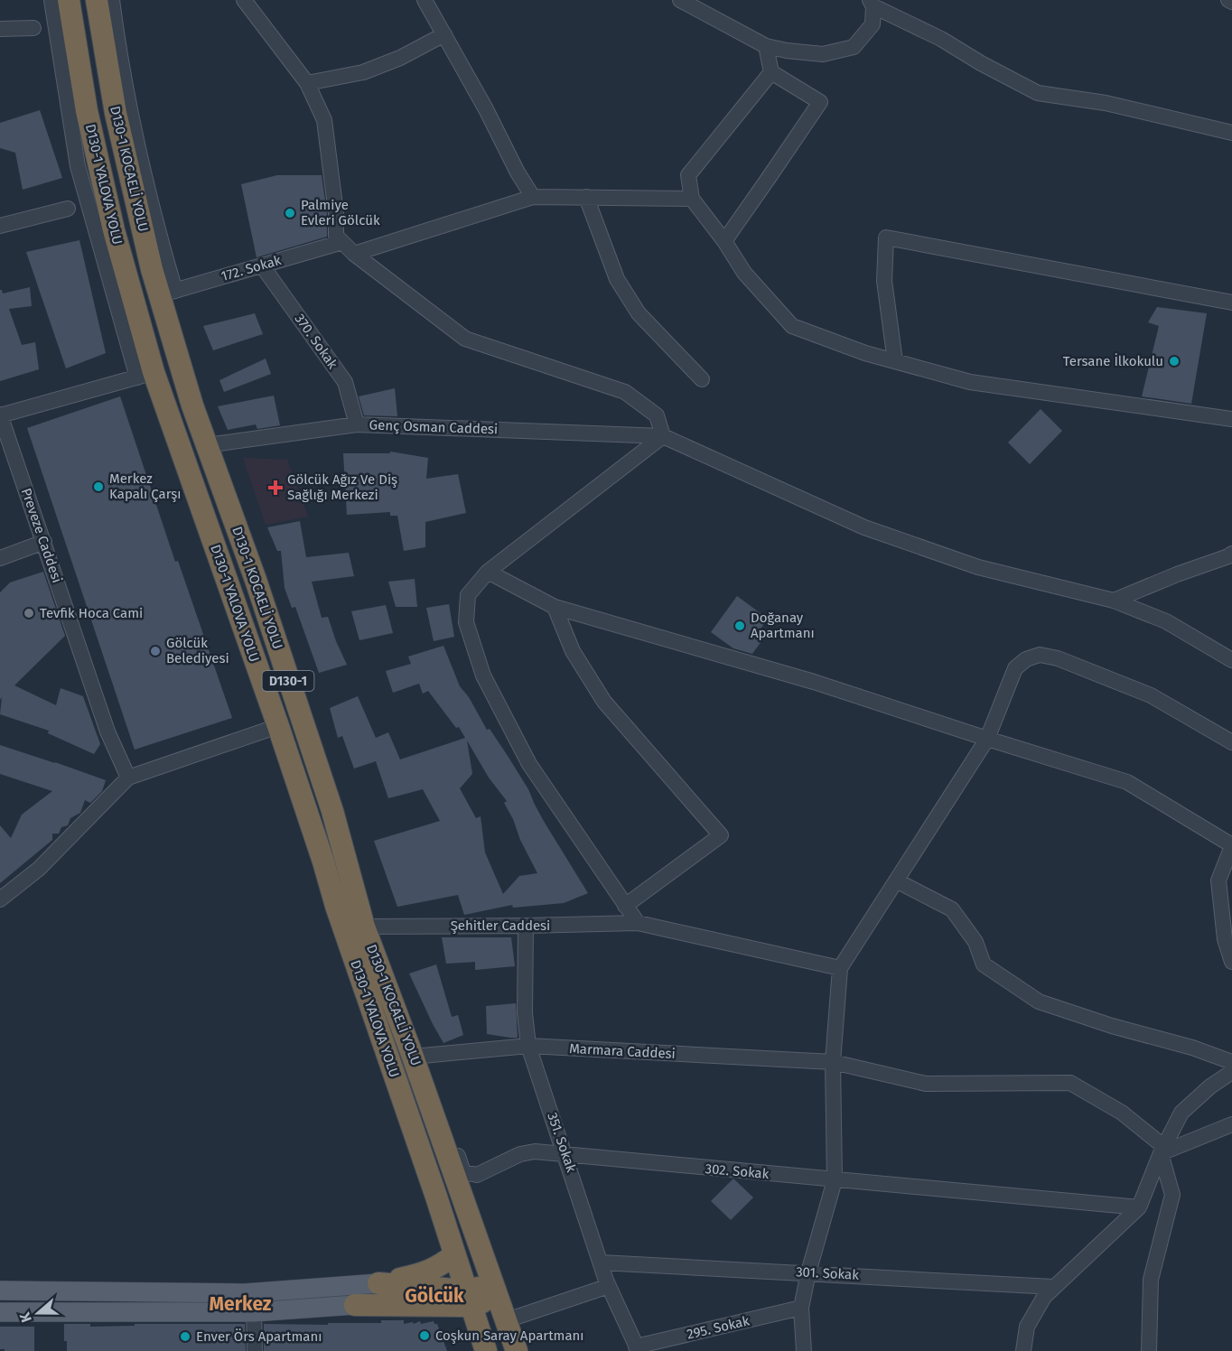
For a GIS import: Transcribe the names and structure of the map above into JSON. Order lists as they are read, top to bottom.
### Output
{
  "streets": {
    "highway": ["D130-1 KOCAELİ YOLU", "D130-1 YALOVA YOLU", "D130-1"],
    "street": [
      "172. Sokak",
      "370. Sokak",
      "Genç Osman Caddesi",
      "Preveze Caddesi",
      "Şehitler Caddesi",
      "Marmara Caddesi",
      "351. Sokak",
      "302. Sokak",
      "301. Sokak",
      "295. Sokak"
    ]
  },
  "crossings": [
    ["D130-1 KOCAELİ YOLU", "172. Sokak"],
    ["D130-1 KOCAELİ YOLU", "Genç Osman Caddesi"],
    ["D130-1 KOCAELİ YOLU", "Şehitler Caddesi"],
    ["D130-1 KOCAELİ YOLU", "Marmara Caddesi"],
    ["D130-1 KOCAELİ YOLU", "302. Sokak"],
    ["172. Sokak", "370. Sokak"],
    ["370. Sokak", "Genç Osman Caddesi"],
    ["Şehitler Caddesi", "351. Sokak"],
    ["Marmara Caddesi", "351. Sokak"],
    ["Marmara Caddesi", "302. Sokak"],
    ["351. Sokak", "302. Sokak"],
    ["351. Sokak", "301. Sokak"],
    ["351. Sokak", "295. Sokak"]
  ],
  "districts": ["Gölcük", "Merkez"],
  "places": {
    "other": [
      "Palmiye Evleri Gölcük",
      "Tersane İlkokulu",
      "Merkez Kapalı Çarşı",
      "Tevfik Hoca Cami",
      "Doğanay Apartmanı",
      "Gölcük Belediyesi",
      "Coşkun Saray Apartmanı",
      "Enver Örs Apartmanı"
    ],
    "health": ["Gölcük Ağız Ve Diş Sağlığı Merkezi"]
  },
  "north": "left"
}
